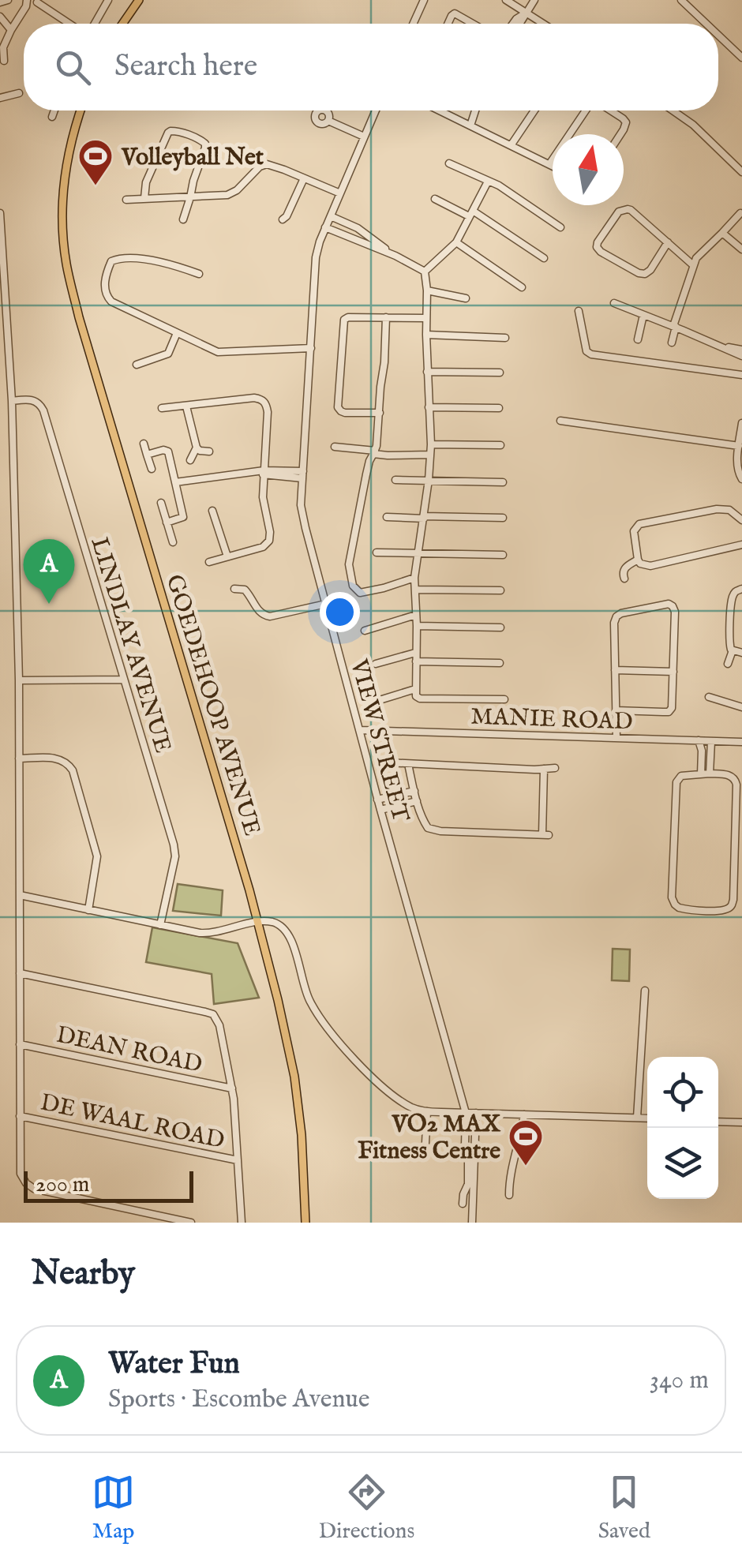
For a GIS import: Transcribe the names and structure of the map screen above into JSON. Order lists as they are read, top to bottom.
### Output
{
  "streets": {
    "main road": ["GOEDEHOOP AVENUE"],
    "street": [
      "LINDLAY AVENUE",
      "MANIE ROAD",
      "VIEW STREET",
      "DEAN ROAD",
      "DE WAAL ROAD"
    ]
  },
  "crossings": [
    ["MANIE ROAD", "VIEW STREET"]
  ],
  "places": {
    "sports": ["Volleyball Net", "VO2 MAX Fitness Centre"]
  },
  "scale_bar": "200 m",
  "north": "top",
  "page": {
    "search": "Search here",
    "pins": "A",
    "scale": "200 m",
    "heading": "Nearby",
    "list": [
      {
        "mark": "A",
        "name": "Water Fun",
        "note": "Sports · Escombe Avenue",
        "value": "340 m"
      }
    ],
    "nav": ["Map", "Directions", "Saved"]
  }
}
